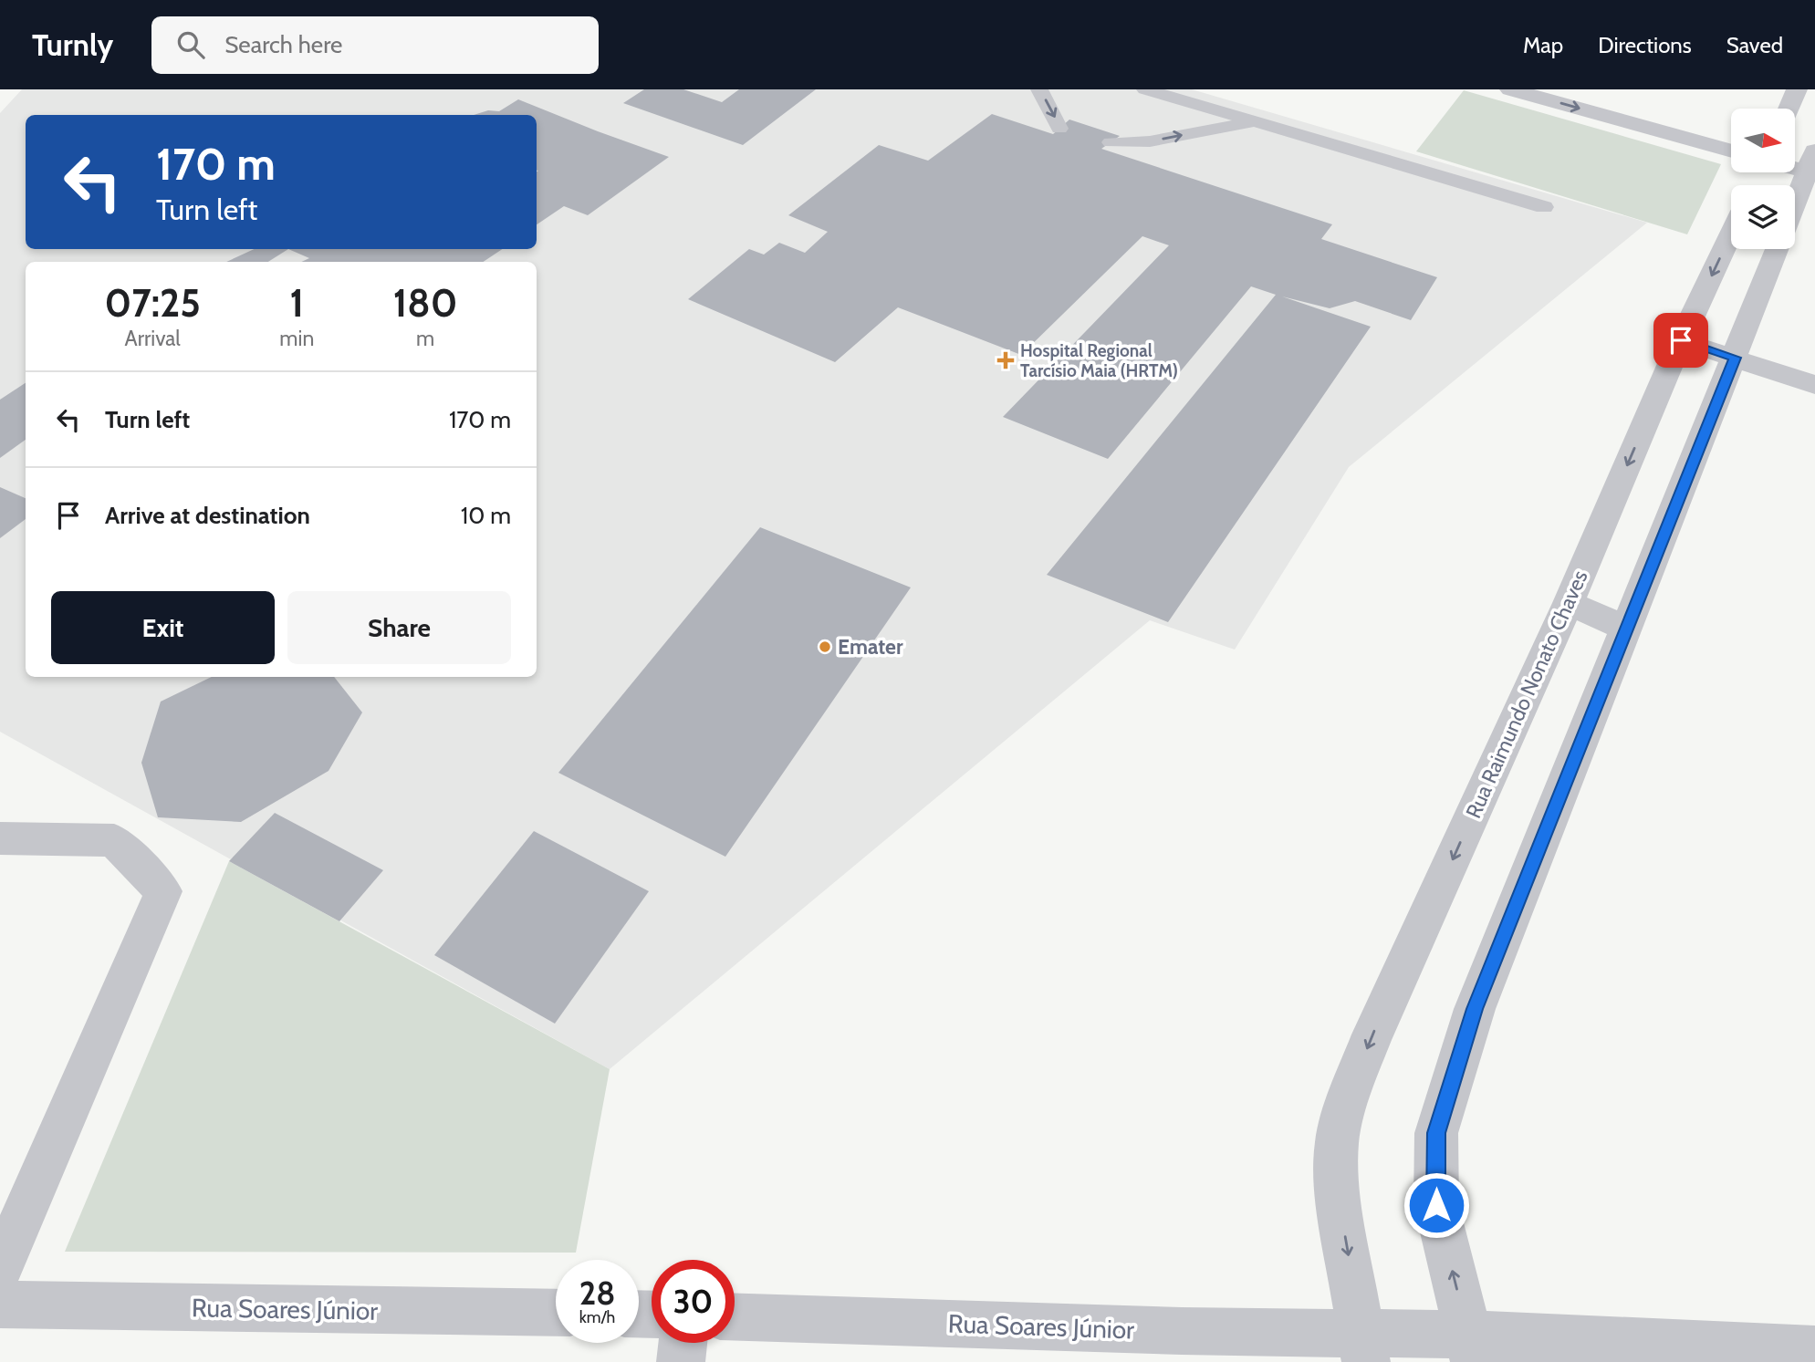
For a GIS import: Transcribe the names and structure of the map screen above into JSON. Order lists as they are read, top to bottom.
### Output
{
  "streets": {
    "street": ["Rua Raimundo Nonato Chaves", "Rua Soares Júnior"]
  },
  "crossings": [
    ["Rua Raimundo Nonato Chaves", "Rua Soares Júnior"]
  ],
  "places": {
    "health": ["Hospital Regional Tarcísio Maia (HRTM)"],
    "other": ["Emater"]
  },
  "north": "right",
  "page": {
    "header": "Turnly",
    "search": "Search here",
    "nav": ["Map", "Directions", "Saved"],
    "turn": ["170 m", "Turn left"],
    "eta": [
      "07:25",
      "Arrival",
      "1",
      "min",
      "180",
      "m"
    ],
    "list": [
      {
        "name": "Turn left",
        "value": "170 m"
      },
      {
        "name": "Arrive at destination",
        "value": "10 m"
      }
    ],
    "buttons": ["Exit", "Share"],
    "speed": "28 km/h",
    "limit": "30"
  }
}
